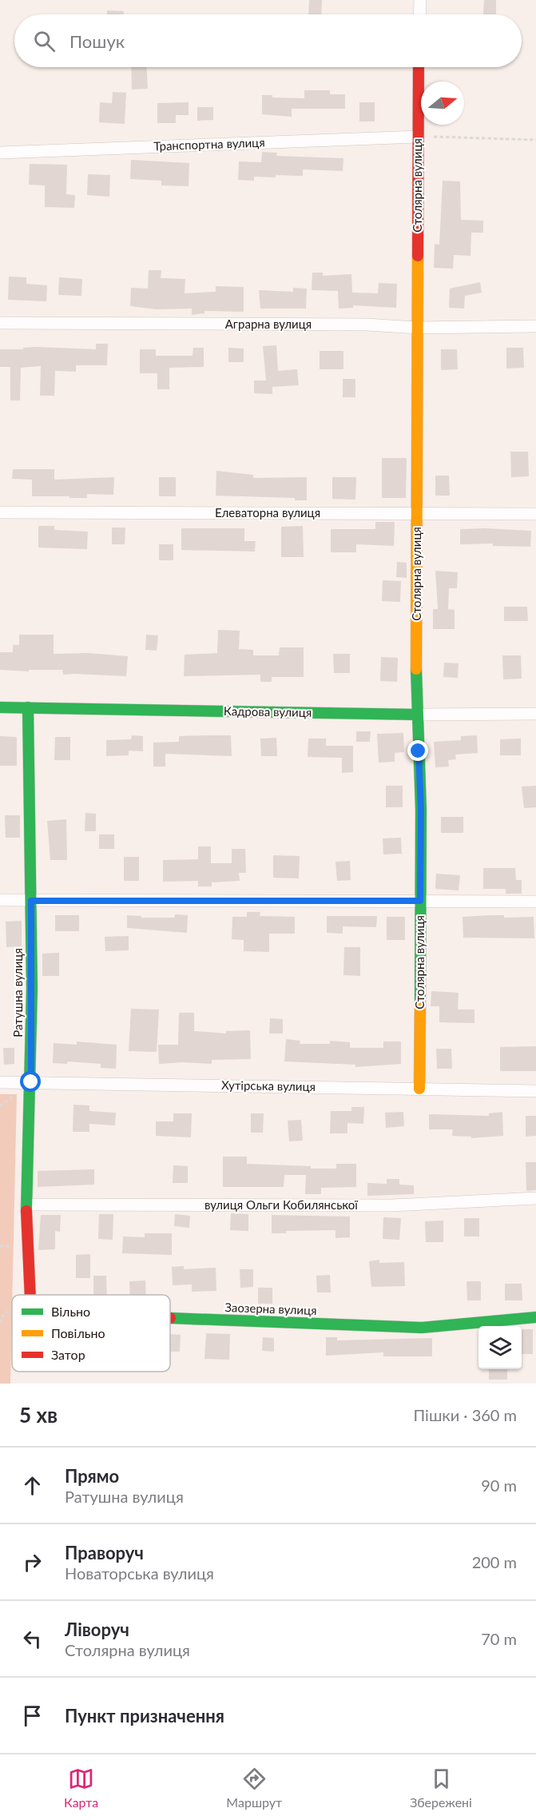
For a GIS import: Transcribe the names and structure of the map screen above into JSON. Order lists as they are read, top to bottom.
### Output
{
  "streets": {
    "street": [
      "Транспортна вулиця",
      "Столярна вулиця",
      "Аграрна вулиця",
      "Елеваторна вулиця",
      "Кадрова вулиця",
      "Ратушна вулиця",
      "Хутірська вулиця",
      "вулиця Ольги Кобилянської",
      "Заозерна вулиця"
    ]
  },
  "crossings": [
    ["Транспортна вулиця", "Столярна вулиця"],
    ["Столярна вулиця", "Аграрна вулиця"],
    ["Столярна вулиця", "Елеваторна вулиця"],
    ["Столярна вулиця", "Кадрова вулиця"],
    ["Столярна вулиця", "Хутірська вулиця"],
    ["Кадрова вулиця", "Ратушна вулиця"],
    ["Ратушна вулиця", "Хутірська вулиця"],
    ["Ратушна вулиця", "вулиця Ольги Кобилянської"]
  ],
  "legend": ["Вільно", "Повільно", "Затор"],
  "north": "right",
  "page": {
    "search": "Пошук",
    "heading": ["5 хв", "Пішки · 360 m"],
    "list": [
      ["Прямо", "Ратушна вулиця", "90 m"],
      ["Праворуч", "Новаторська вулиця", "200 m"],
      ["Ліворуч", "Столярна вулиця", "70 m"],
      "Пункт призначення"
    ],
    "nav": ["Карта", "Маршрут", "Збережені"]
  }
}
